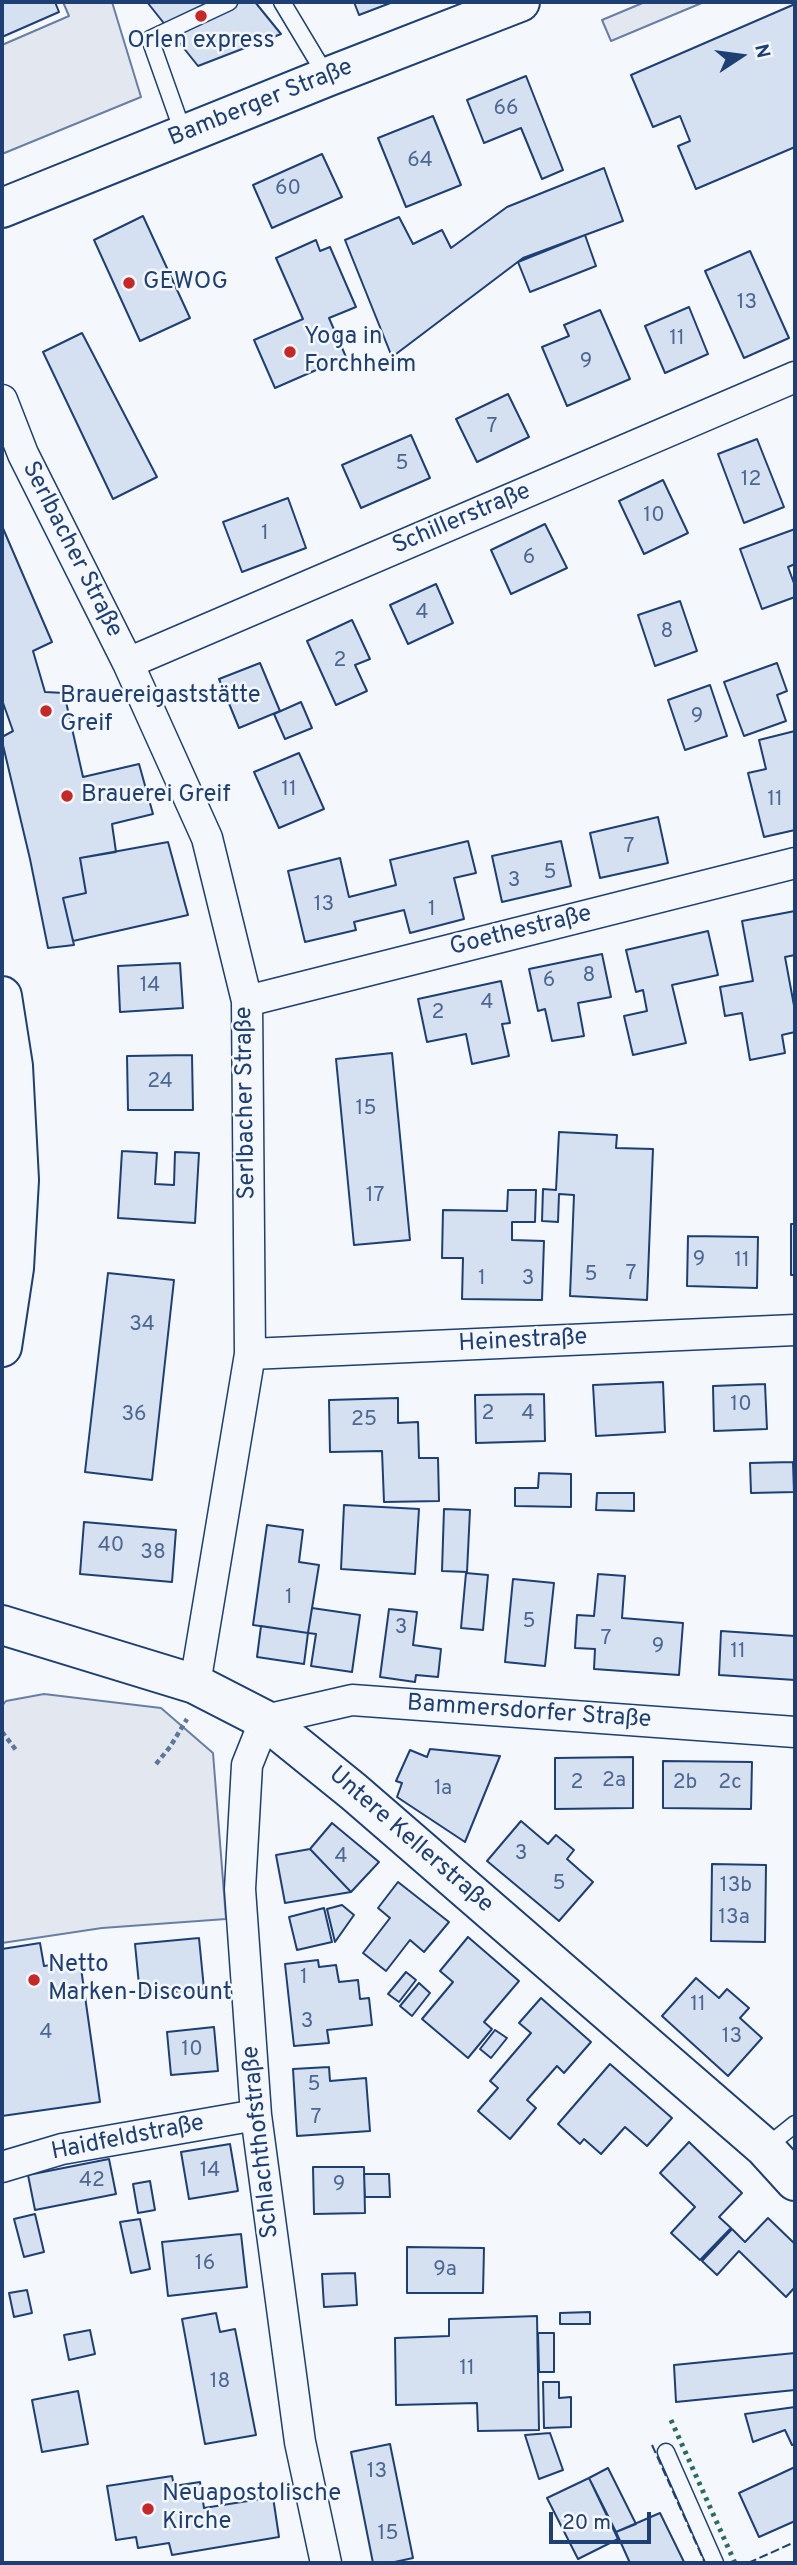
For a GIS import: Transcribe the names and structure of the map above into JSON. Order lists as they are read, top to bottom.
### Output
{
  "streets": {
    "street": [
      "Bamberger Straße",
      "Schillerstraße",
      "Serlbacher Straße",
      "Goethestraße",
      "Heinestraße",
      "Bammersdorfer Straße",
      "Untere Kellerstraße",
      "Haidfeldstraße",
      "Schlachthofstraße"
    ]
  },
  "crossings": [
    ["Schillerstraße", "Serlbacher Straße"],
    ["Serlbacher Straße", "Goethestraße"],
    ["Serlbacher Straße", "Heinestraße"],
    ["Serlbacher Straße", "Untere Kellerstraße"],
    ["Bammersdorfer Straße", "Untere Kellerstraße"],
    ["Bammersdorfer Straße", "Schlachthofstraße"],
    ["Untere Kellerstraße", "Schlachthofstraße"],
    ["Haidfeldstraße", "Schlachthofstraße"]
  ],
  "places": [
    "Orlen express",
    "GEWOG",
    "Yoga in Forchheim",
    "Brauereigaststätte Greif",
    "Brauerei Greif",
    "Netto Marken-Discount",
    "Neuapostolische Kirche"
  ],
  "house_numbers": [
    "66",
    "64",
    "60",
    "13",
    "11",
    "9",
    "7",
    "5",
    "12",
    "10",
    "1",
    "6",
    "4",
    "8",
    "2",
    "9",
    "11",
    "11",
    "7",
    "5",
    "3",
    "13",
    "1",
    "8",
    "6",
    "14",
    "4",
    "2",
    "24",
    "15",
    "17",
    "9",
    "11",
    "7",
    "5",
    "1",
    "3",
    "34",
    "10",
    "2",
    "4",
    "36",
    "25",
    "40",
    "38",
    "1",
    "5",
    "3",
    "7",
    "9",
    "11",
    "2a",
    "2",
    "2b",
    "2c",
    "1a",
    "3",
    "4",
    "5",
    "13b",
    "13a",
    "1",
    "11",
    "3",
    "4",
    "13",
    "10",
    "5",
    "7",
    "14",
    "42",
    "9",
    "16",
    "9a",
    "11",
    "18",
    "13",
    "15"
  ],
  "scale_bar": "20 m",
  "north": "right"
}
